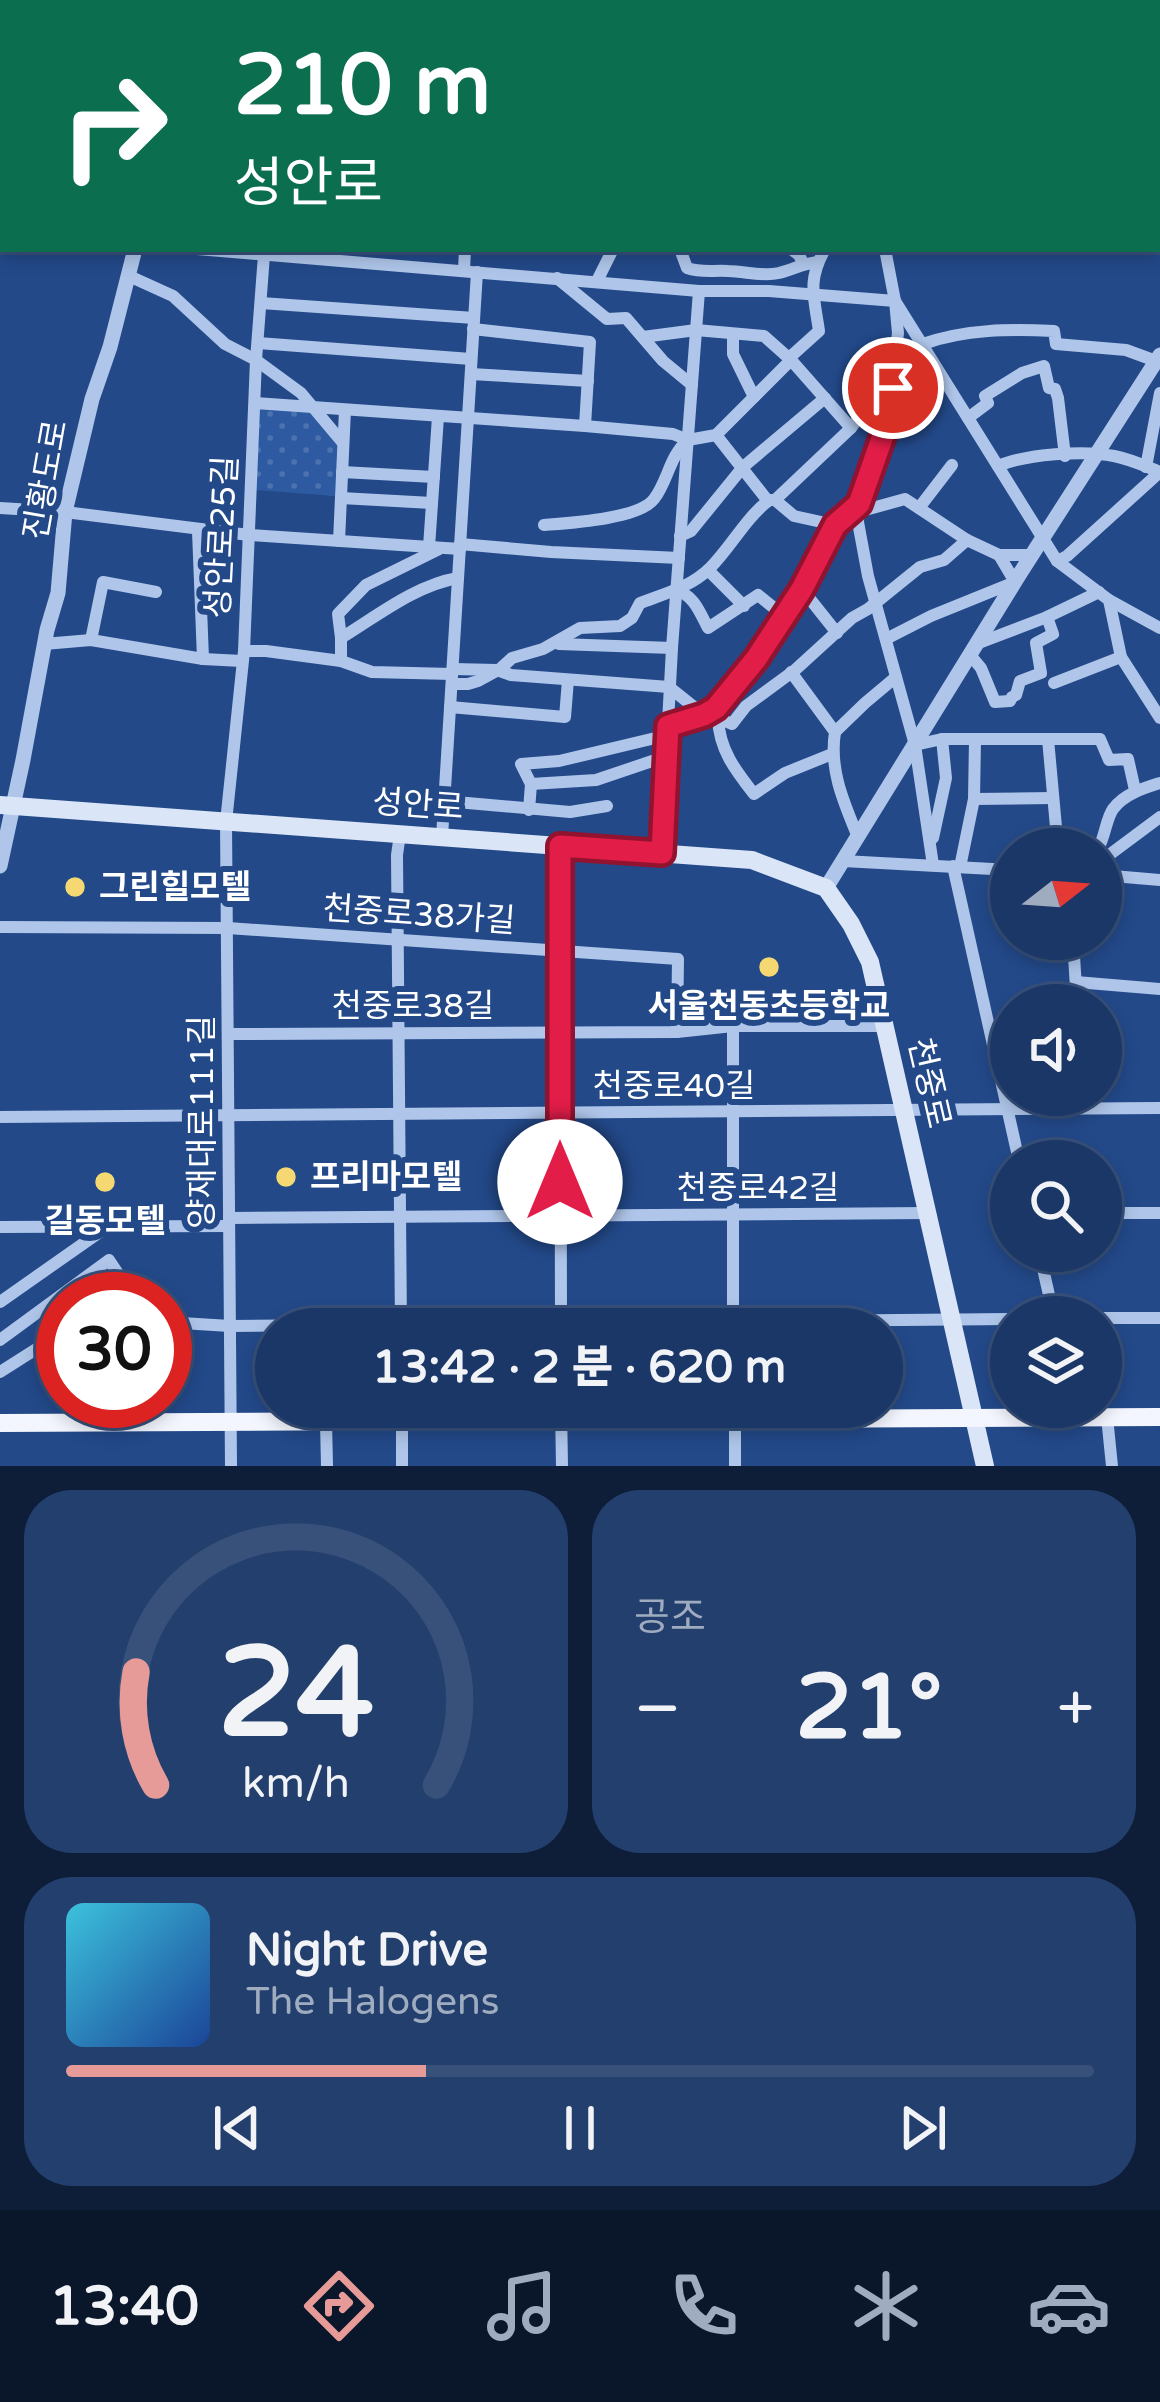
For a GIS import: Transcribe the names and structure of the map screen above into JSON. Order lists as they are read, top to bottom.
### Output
{
  "streets": {
    "main road": ["성안로", "천중로"],
    "street": [
      "진황도로",
      "성안로25길",
      "천중로38가길",
      "천중로38길",
      "천중로40길",
      "양재대로111길",
      "천중로42길"
    ]
  },
  "crossings": [
    ["진황도로", "성안로"],
    ["성안로25길", "성안로"],
    ["성안로25길", "양재대로111길"],
    ["성안로", "천중로"],
    ["성안로", "양재대로111길"],
    ["천중로38가길", "천중로38길"],
    ["천중로38가길", "양재대로111길"],
    ["천중로38길", "천중로"],
    ["천중로38길", "양재대로111길"],
    ["천중로", "천중로40길"],
    ["천중로", "천중로42길"],
    ["천중로40길", "양재대로111길"],
    ["양재대로111길", "천중로42길"]
  ],
  "places": [
    "그린힐모텔",
    "서울천동초등학교",
    "프리마모텔",
    "길동모텔"
  ],
  "north": "right",
  "page": {
    "turn": ["210 m", "성안로"],
    "limit": "30",
    "trip": "13:42 · 2 분 · 620 m",
    "tile": "공조",
    "heat": ["−", "21°", "+"],
    "song": ["Night Drive", "The Halogens"],
    "tabs": "13:40",
    "gauge": ["24", "km/h"]
  }
}
